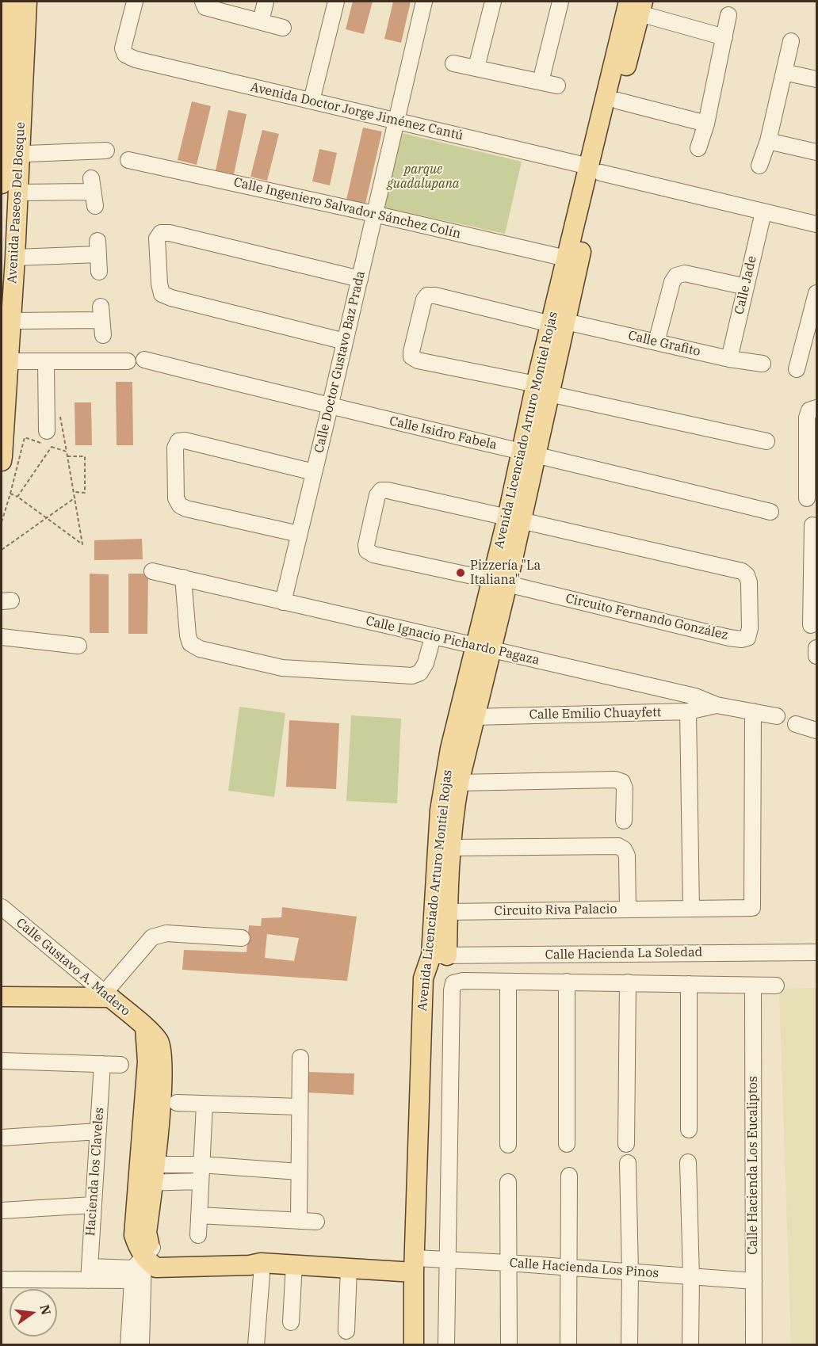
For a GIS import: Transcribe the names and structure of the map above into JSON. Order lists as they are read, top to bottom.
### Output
{
  "streets": {
    "main road": [
      "Avenida Paseos Del Bosque",
      "Avenida Licenciado Arturo Montiel Rojas",
      "Calle Gustavo A. Madero",
      "Calle Hacienda Los Pinos"
    ],
    "street": [
      "Avenida Doctor Jorge Jiménez Cantú",
      "Calle Ingeniero Salvador Sánchez Colín",
      "Calle Jade",
      "Calle Grafito",
      "Calle Doctor Gustavo Baz Prada",
      "Calle Isidro Fabela",
      "Circuito Fernando González",
      "Calle Ignacio Pichardo Pagaza",
      "Calle Emilio Chuayfett",
      "Circuito Riva Palacio",
      "Calle Hacienda La Soledad",
      "Calle Hacienda Los Eucaliptos",
      "Hacienda los Claveles"
    ]
  },
  "crossings": [
    ["Avenida Doctor Jorge Jiménez Cantú", "Calle Jade"],
    ["Avenida Doctor Jorge Jiménez Cantú", "Calle Doctor Gustavo Baz Prada"],
    ["Avenida Doctor Jorge Jiménez Cantú", "Avenida Licenciado Arturo Montiel Rojas"],
    ["Calle Ingeniero Salvador Sánchez Colín", "Calle Doctor Gustavo Baz Prada"],
    ["Calle Ingeniero Salvador Sánchez Colín", "Avenida Licenciado Arturo Montiel Rojas"],
    ["Calle Jade", "Calle Grafito"],
    ["Calle Grafito", "Avenida Licenciado Arturo Montiel Rojas"],
    ["Calle Doctor Gustavo Baz Prada", "Calle Isidro Fabela"],
    ["Calle Doctor Gustavo Baz Prada", "Calle Ignacio Pichardo Pagaza"],
    ["Avenida Licenciado Arturo Montiel Rojas", "Calle Isidro Fabela"],
    ["Avenida Licenciado Arturo Montiel Rojas", "Circuito Fernando González"],
    ["Avenida Licenciado Arturo Montiel Rojas", "Calle Ignacio Pichardo Pagaza"],
    ["Avenida Licenciado Arturo Montiel Rojas", "Calle Emilio Chuayfett"],
    ["Avenida Licenciado Arturo Montiel Rojas", "Circuito Riva Palacio"],
    ["Avenida Licenciado Arturo Montiel Rojas", "Calle Hacienda La Soledad"],
    ["Avenida Licenciado Arturo Montiel Rojas", "Calle Hacienda Los Pinos"],
    ["Calle Ignacio Pichardo Pagaza", "Calle Emilio Chuayfett"],
    ["Calle Gustavo A. Madero", "Calle Hacienda Los Pinos"],
    ["Calle Hacienda Los Eucaliptos", "Calle Hacienda Los Pinos"]
  ],
  "parks": ["parque guadalupana"],
  "places": ["Pizzería \"La Italiana\""],
  "north": "right"
}
